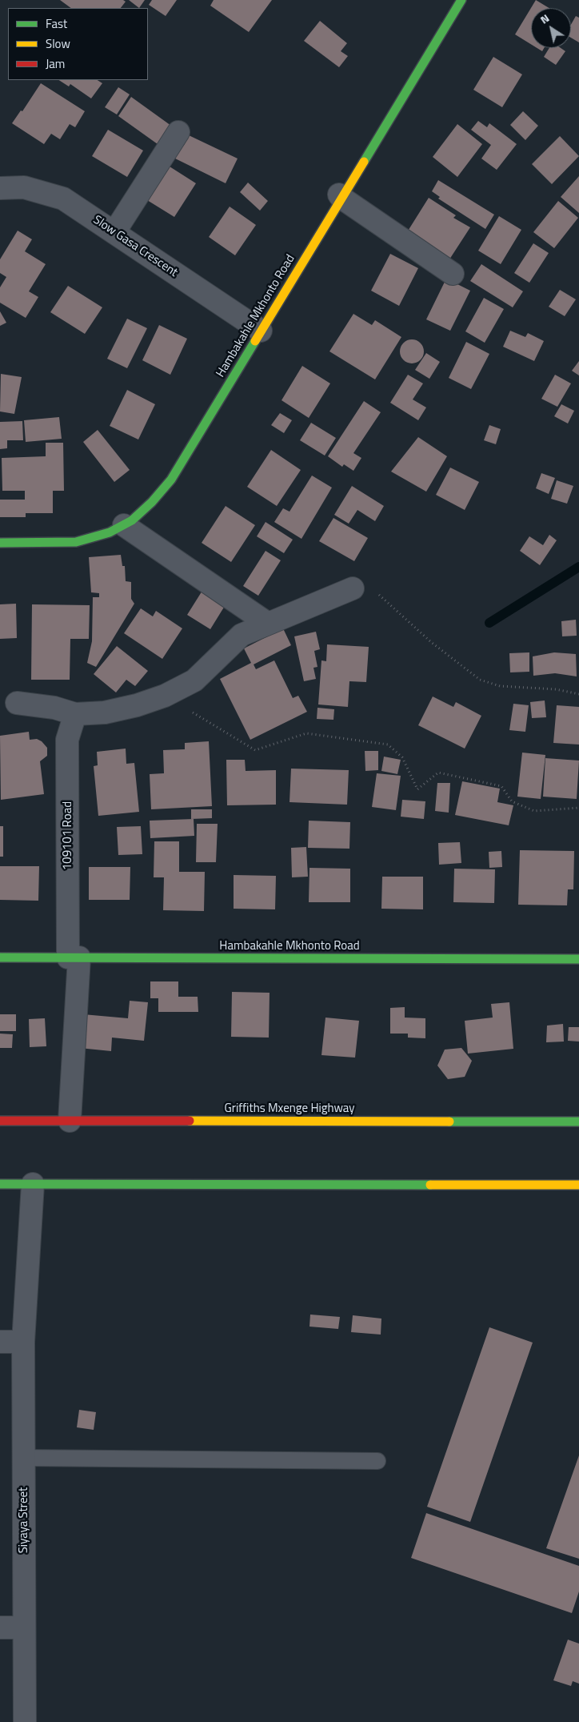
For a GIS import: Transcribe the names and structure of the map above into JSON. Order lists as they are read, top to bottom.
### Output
{
  "streets": {
    "street": [
      "Slow Gasa Crescent",
      "Hambakahle Mkhonto Road",
      "109101 Road",
      "Griffiths Mxenge Highway",
      "Siyaya Street"
    ]
  },
  "crossings": [
    ["Slow Gasa Crescent", "Hambakahle Mkhonto Road"],
    ["Hambakahle Mkhonto Road", "109101 Road"],
    ["109101 Road", "Griffiths Mxenge Highway"]
  ],
  "legend": ["Fast", "Slow", "Jam"],
  "north": "top left"
}
